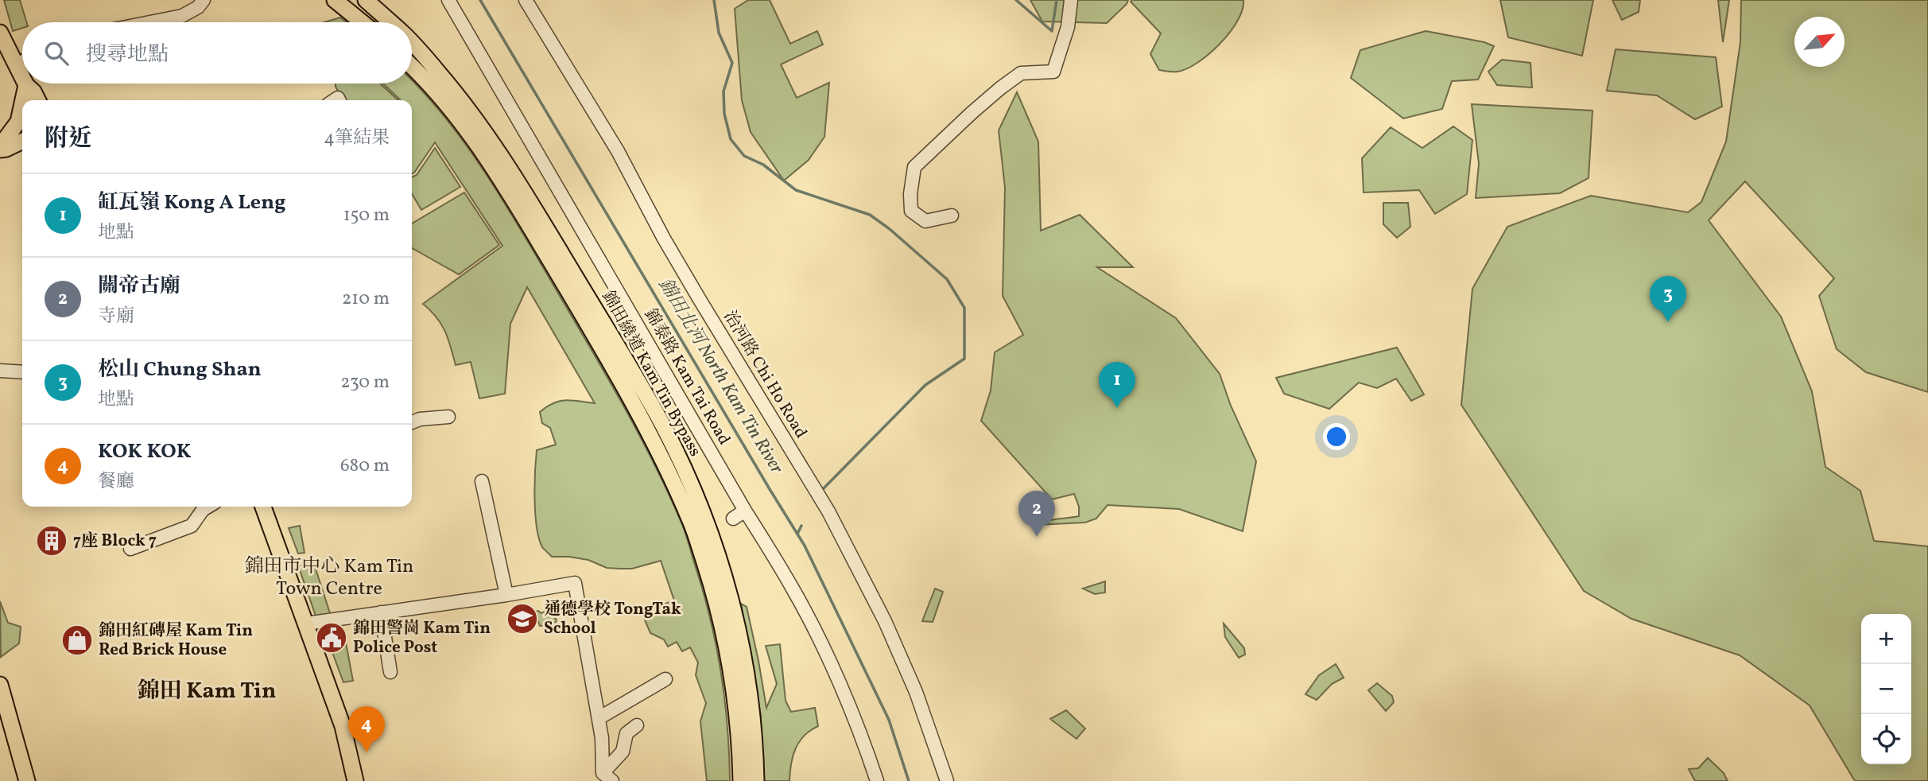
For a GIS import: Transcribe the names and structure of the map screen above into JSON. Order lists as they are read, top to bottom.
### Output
{
  "streets": {
    "main road": ["錦田繞道 Kam Tin Bypass"],
    "street": ["治河路 Chi Ho Road", "錦泰路 Kam Tai Road"]
  },
  "districts": ["錦田市中心 Kam Tin Town Centre", "錦田 Kam Tin"],
  "water": ["錦田北河 North Kam Tin River"],
  "places": {
    "building": ["7座 Block 7"],
    "school or university": ["通德學校 TongTak School"],
    "public building": ["錦田警崗 Kam Tin Police Post"],
    "shop": ["錦田紅磚屋 Kam Tin Red Brick House"]
  },
  "north": "top right",
  "page": {
    "search": "搜尋地點",
    "heading": ["附近", "4筆結果"],
    "list": [
      {
        "mark": "1",
        "name": "缸瓦嶺 Kong A Leng",
        "note": "地點",
        "value": "150 m"
      },
      {
        "mark": "2",
        "name": "關帝古廟",
        "note": "寺廟",
        "value": "210 m"
      },
      {
        "mark": "3",
        "name": "松山 Chung Shan",
        "note": "地點",
        "value": "230 m"
      },
      {
        "mark": "4",
        "name": "KOK KOK",
        "note": "餐廳",
        "value": "680 m"
      }
    ],
    "pins": [
      "3",
      "1",
      "2",
      "4"
    ],
    "map_buttons": ["+", "−"]
  }
}
